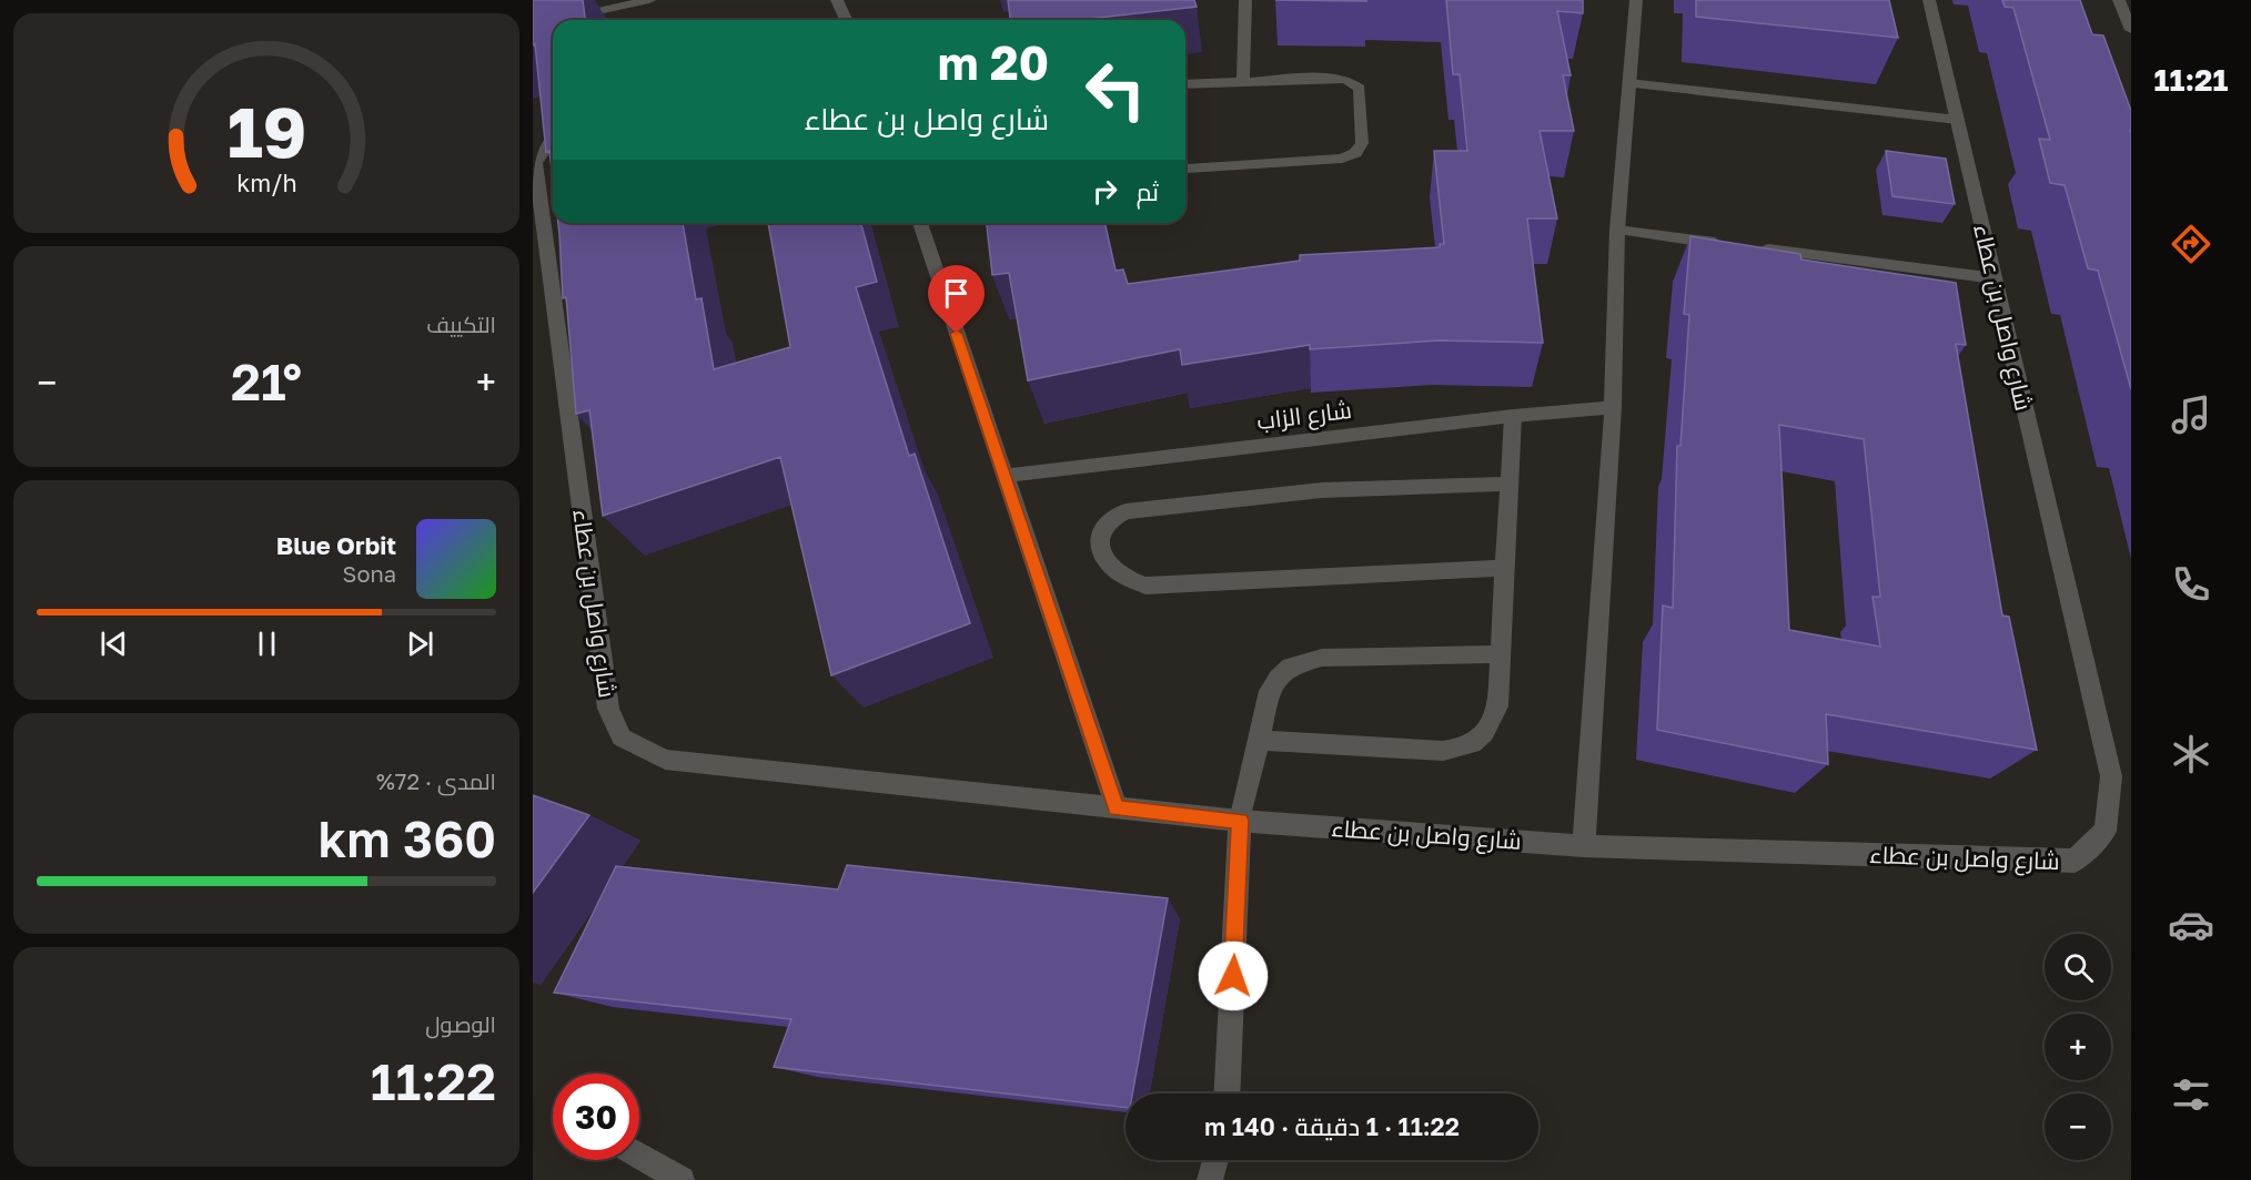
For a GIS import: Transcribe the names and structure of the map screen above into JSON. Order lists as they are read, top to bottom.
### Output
{
  "streets": {
    "street": ["شارع واصل بن عطاء", "شارع الزاب"]
  },
  "page": {
    "tabs": "11:21",
    "turn": ["20 m", "شارع واصل بن عطاء"],
    "then": "ثم",
    "tile": [
      "التكييف",
      ["المدى · 72%", "360 km"],
      ["الوصول", "11:22"]
    ],
    "heat": ["−", "21°", "+"],
    "song": ["Blue Orbit", "Sona"],
    "map_buttons": ["+", "−"],
    "limit": "30",
    "trip": "11:22 · 1 دقيقة · 140 m",
    "gauge": ["19", "km/h"]
  }
}
